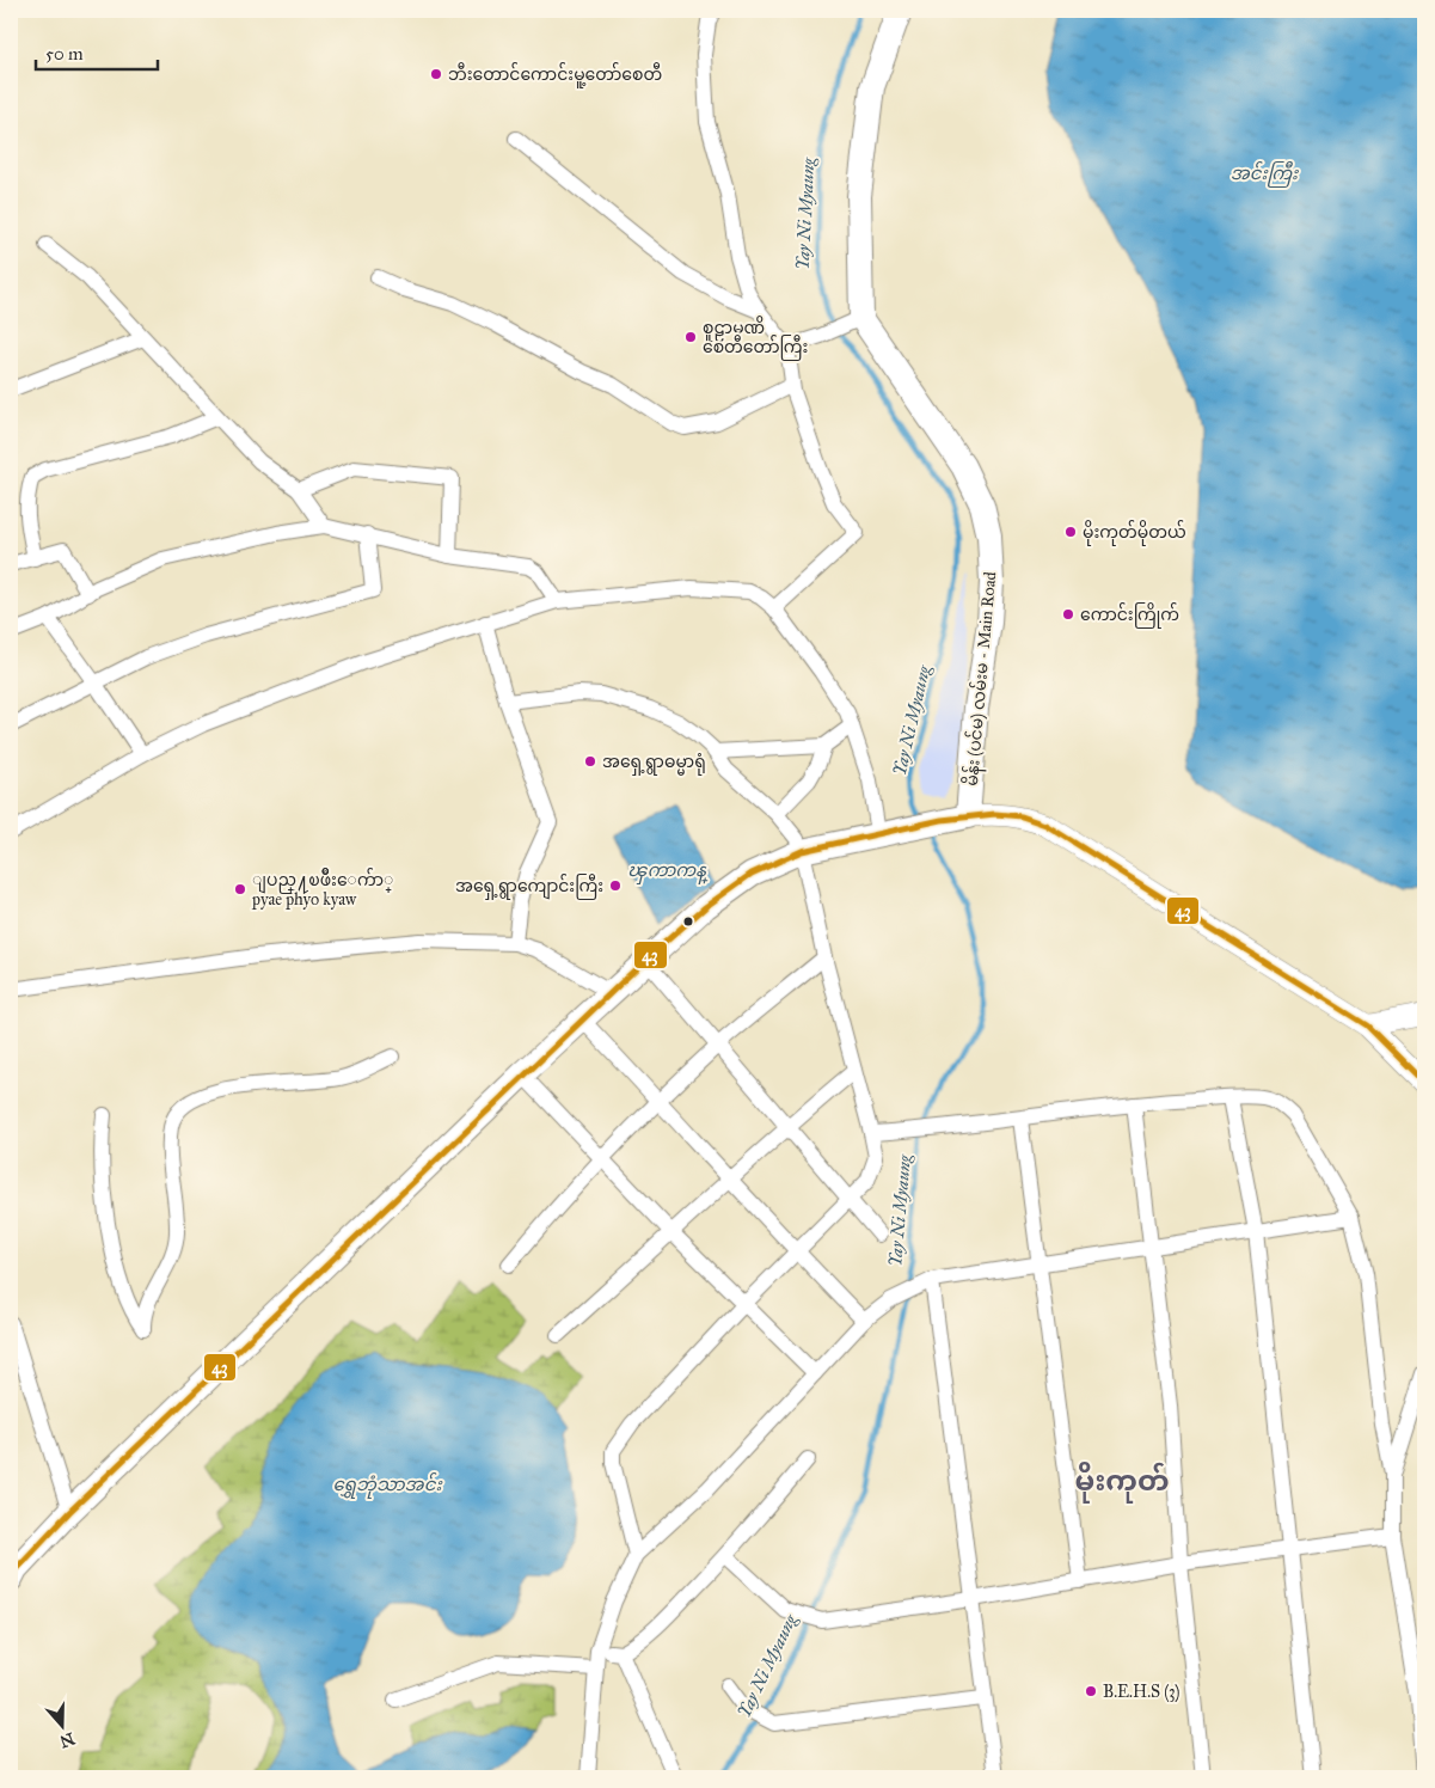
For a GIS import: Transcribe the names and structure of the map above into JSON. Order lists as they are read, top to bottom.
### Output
{
  "streets": {
    "main road": ["မိန်း (ပင်မ) လမ်းမ - Main Road"]
  },
  "districts": ["မိုးကုတ်"],
  "water": [
    "အင်းကြီး",
    "Yay Ni Myaung",
    "ၾကာကန္",
    "ရွှေဘုံသာအင်း"
  ],
  "places": [
    "ဘီးတောင်ကောင်းမူ့တော်စေတီ",
    "စူဠာမဏိ စေတီတော်ကြီး",
    "မိုးကုတ်မိုတယ်",
    "ကောင်းကြိုက်",
    "အရှေ့ရွာဓမ္မာရုံ",
    "အရှေ့ရွာကျောင်းကြီး",
    "ျပည္႔ၿဖိဳးေက်ာ္ pyae phyo kyaw",
    "B.E.H.S (3)"
  ],
  "lines": ["transit line 43"],
  "scale_bar": "50 m",
  "north": "bottom"
}
